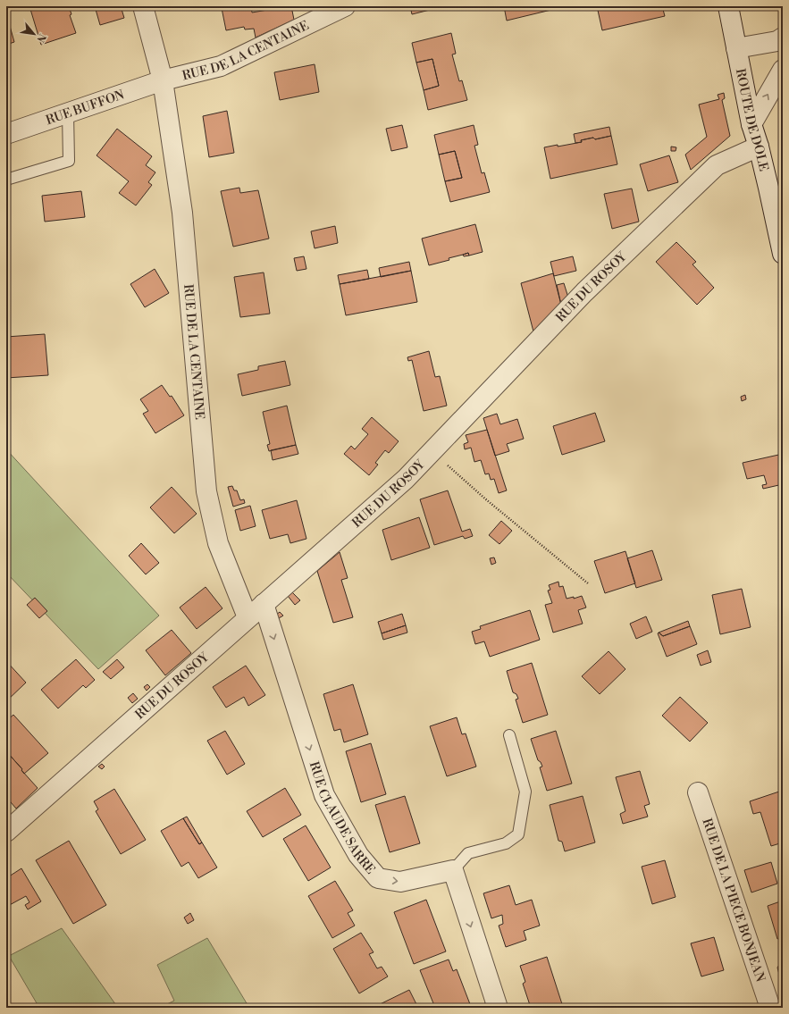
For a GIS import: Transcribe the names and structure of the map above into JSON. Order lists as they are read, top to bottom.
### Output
{
  "streets": {
    "street": [
      "RUE DE LA CENTAINE",
      "RUE BUFFON",
      "ROUTE DE DOLE",
      "RUE DU ROSOY",
      "RUE CLAUDE SARRE",
      "RUE DE LA PIECE BONJEAN"
    ]
  },
  "crossings": [
    ["RUE DE LA CENTAINE", "RUE BUFFON"],
    ["RUE DE LA CENTAINE", "RUE DU ROSOY"],
    ["ROUTE DE DOLE", "RUE DU ROSOY"],
    ["RUE DU ROSOY", "RUE CLAUDE SARRE"]
  ],
  "one_way": ["RUE CLAUDE SARRE"],
  "north": "bottom right"
}
